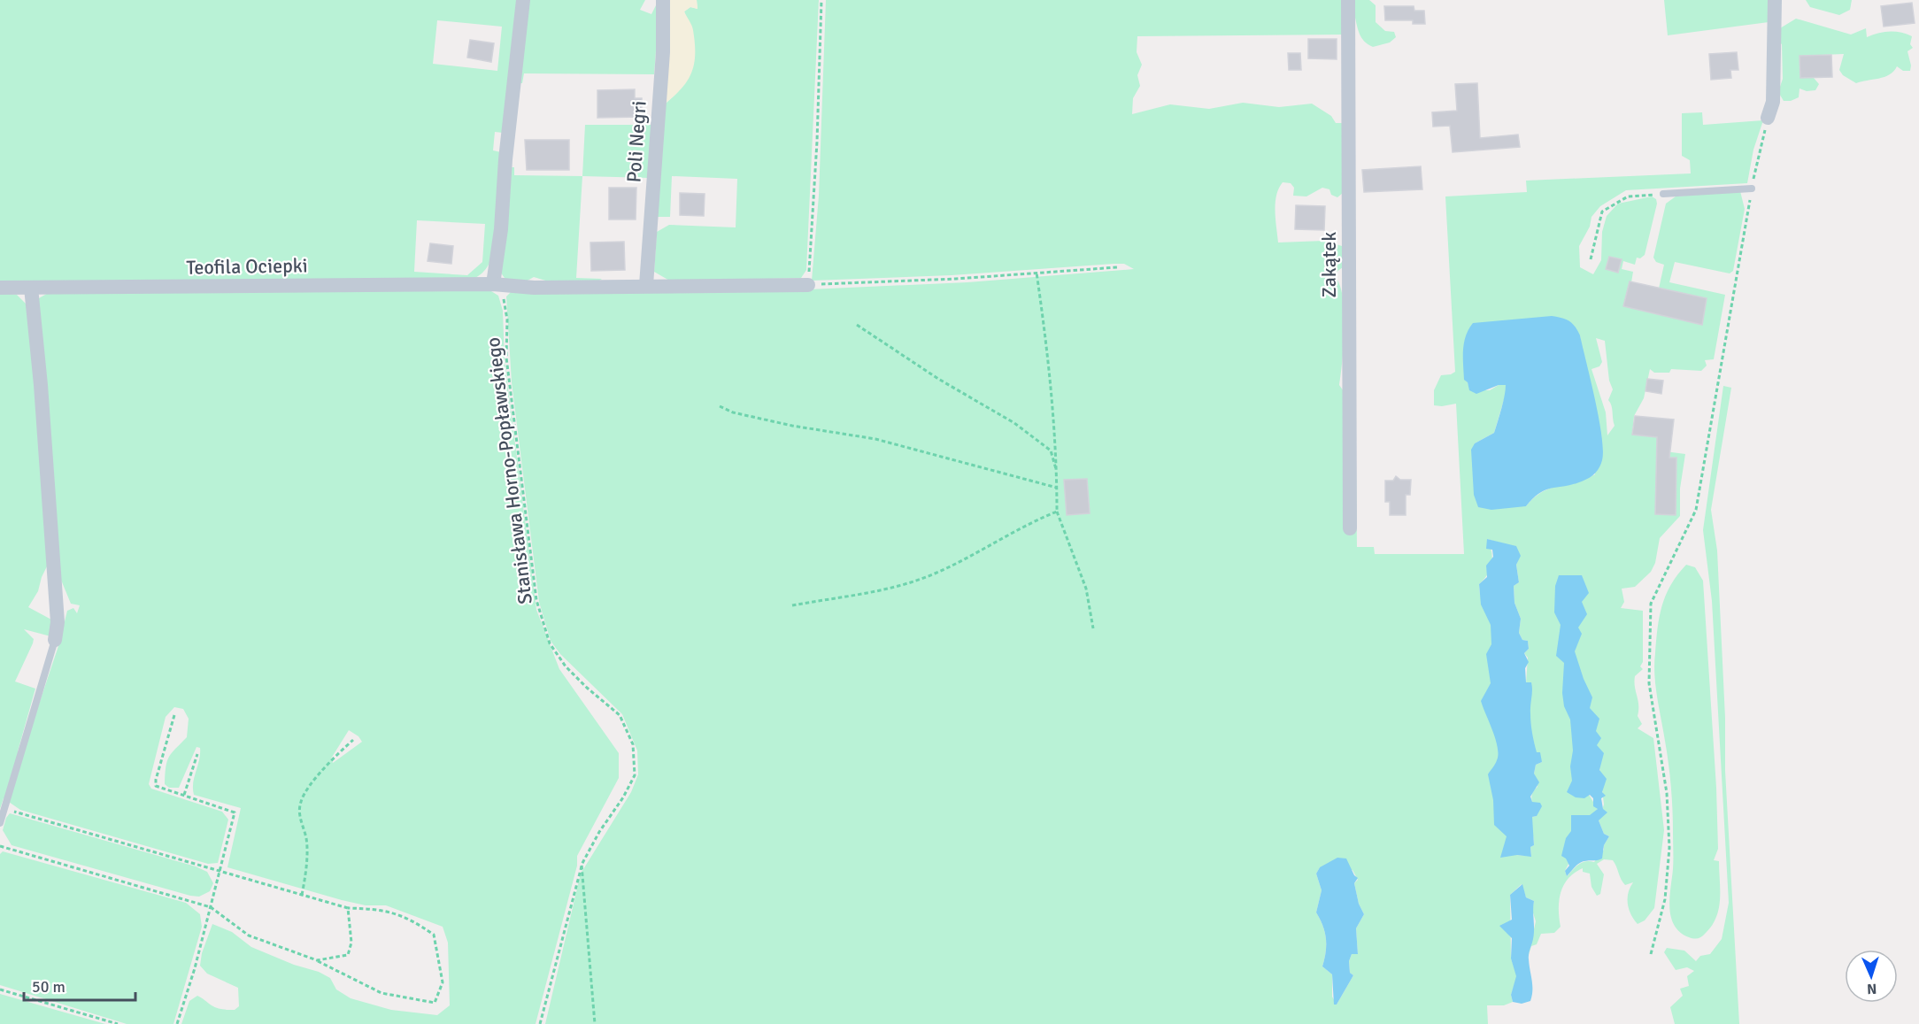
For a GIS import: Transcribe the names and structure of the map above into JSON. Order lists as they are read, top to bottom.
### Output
{
  "streets": {
    "street": ["Poli Negri", "Zakątek", "Teofila Ociepki"],
    "path": ["Stanisława Horno-Popławskiego"]
  },
  "crossings": [
    ["Poli Negri", "Teofila Ociepki"],
    ["Teofila Ociepki", "Stanisława Horno-Popławskiego"]
  ],
  "scale_bar": "50 m",
  "north": "bottom"
}
